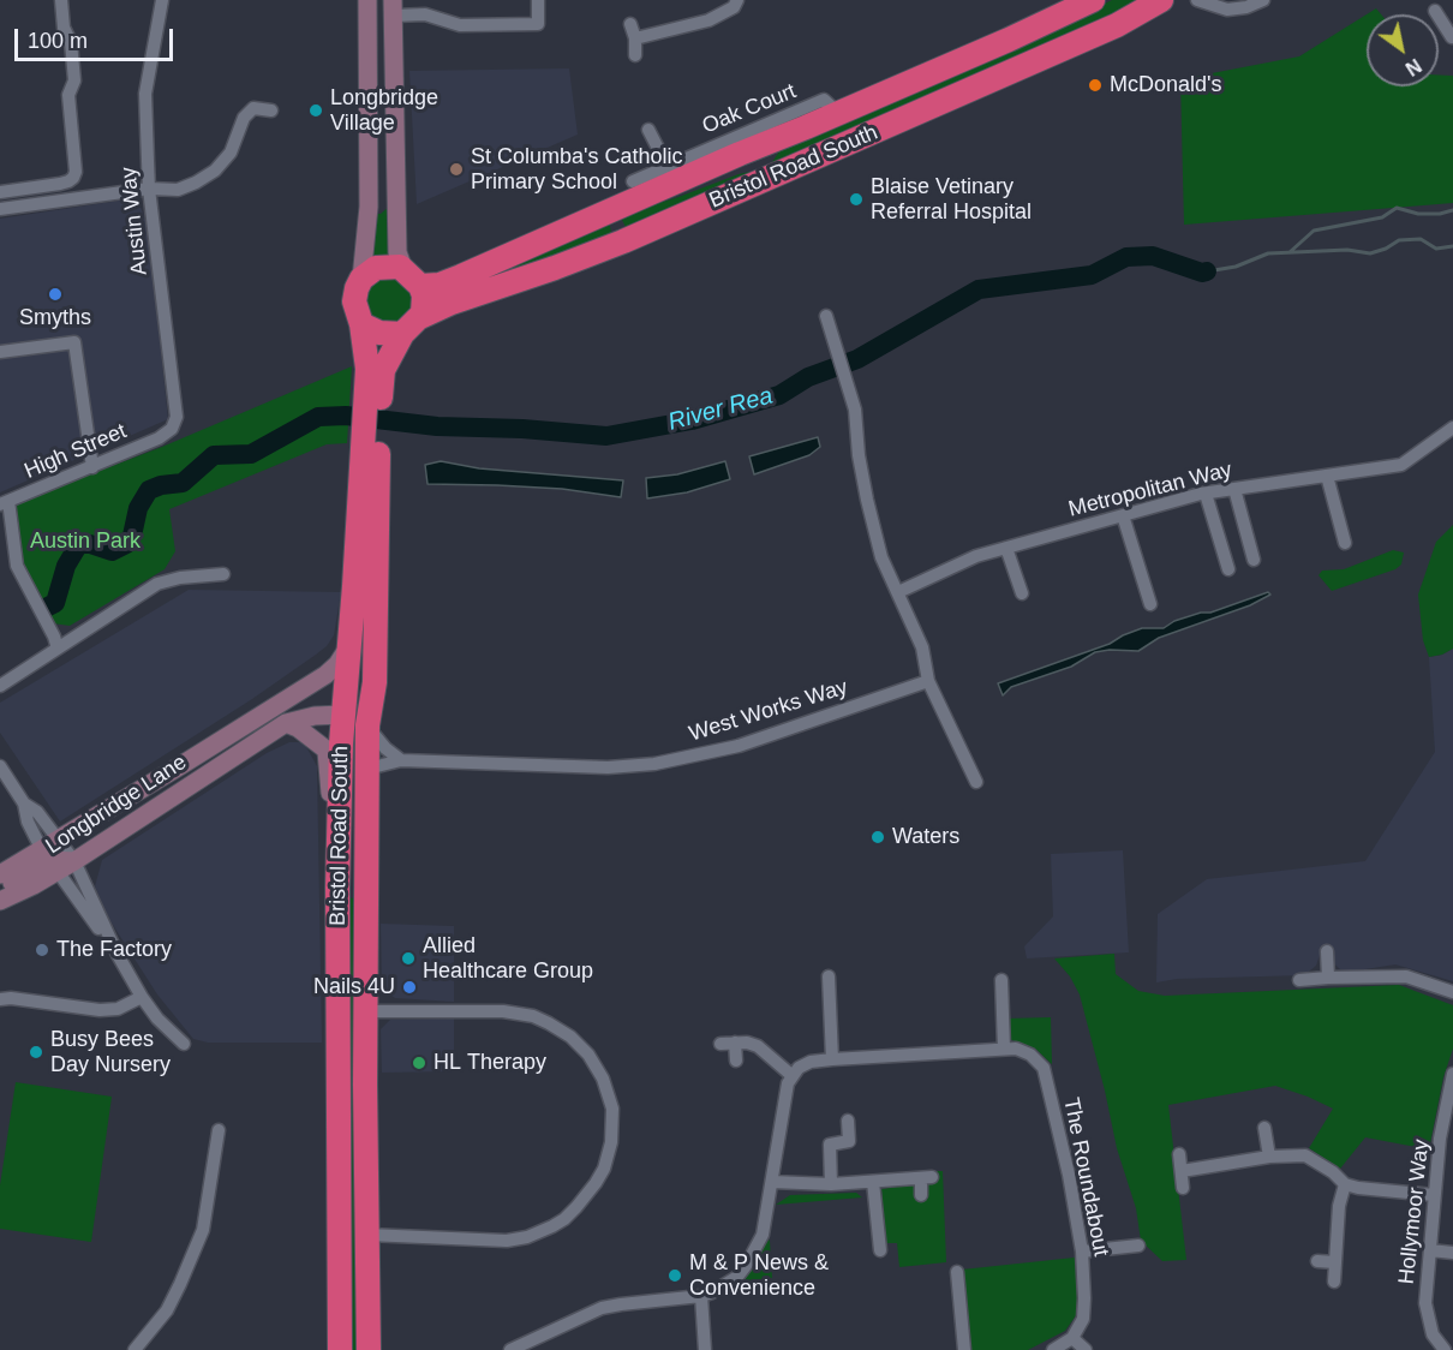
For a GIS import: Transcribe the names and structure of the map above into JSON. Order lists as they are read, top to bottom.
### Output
{
  "streets": {
    "highway": ["Bristol Road South"],
    "street": [
      "Oak Court",
      "Austin Way",
      "High Street",
      "Metropolitan Way",
      "West Works Way",
      "Longbridge Lane",
      "The Roundabout",
      "Hollymoor Way"
    ]
  },
  "crossings": [
    ["Oak Court", "Bristol Road South"],
    ["Bristol Road South", "West Works Way"],
    ["Bristol Road South", "Longbridge Lane"],
    ["Austin Way", "High Street"]
  ],
  "water": ["River Rea"],
  "parks": ["Austin Park"],
  "places": [
    "McDonald's",
    "Longbridge Village",
    "St Columba's Catholic Primary School",
    "Blaise Vetinary Referral Hospital",
    "Smyths",
    "Waters",
    "The Factory",
    "Allied Healthcare Group",
    "Nails 4U",
    "Busy Bees Day Nursery",
    "HL Therapy",
    "M & P News & Convenience"
  ],
  "scale_bar": "100 m",
  "north": "bottom right"
}
